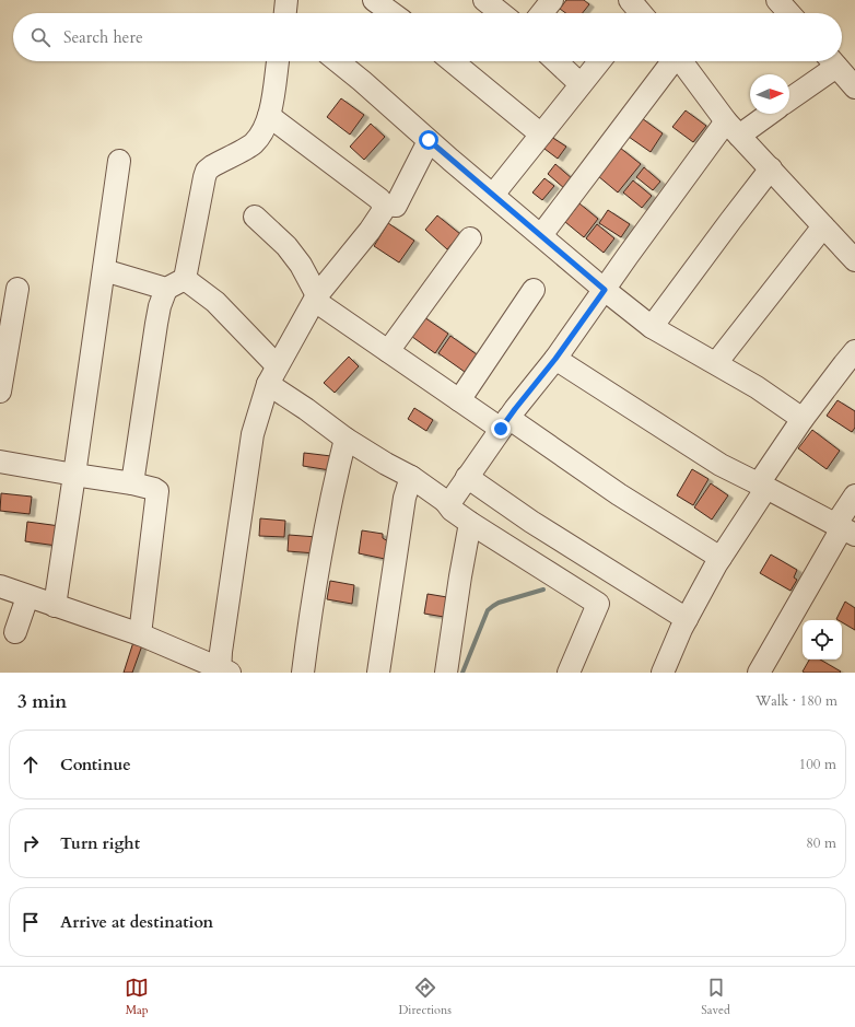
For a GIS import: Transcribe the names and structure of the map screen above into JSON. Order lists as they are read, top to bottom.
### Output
{
  "north": "right",
  "page": {
    "search": "Search here",
    "heading": ["3 min", "Walk · 180 m"],
    "list": [
      ["Continue", "100 m"],
      ["Turn right", "80 m"],
      "Arrive at destination"
    ],
    "nav": ["Map", "Directions", "Saved"]
  }
}
